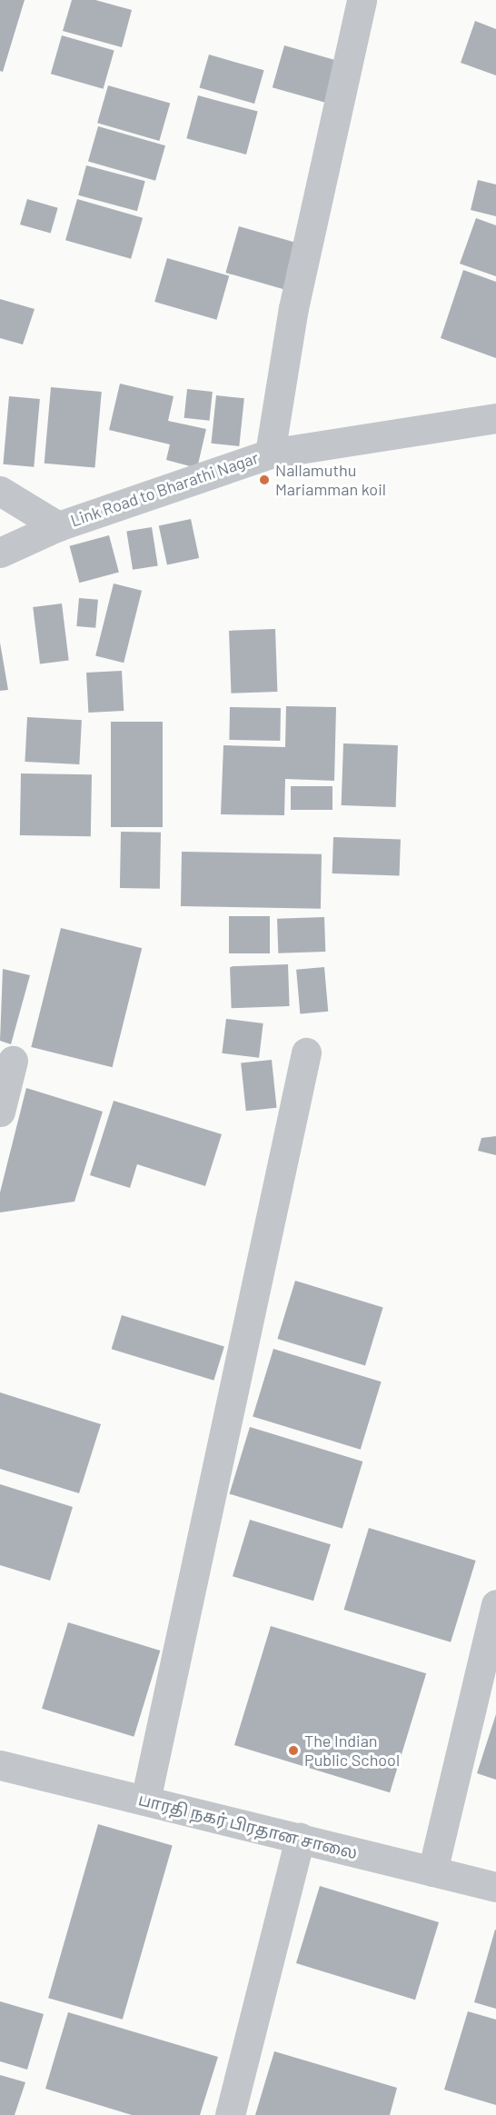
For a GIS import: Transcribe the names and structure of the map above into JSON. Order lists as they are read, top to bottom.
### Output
{
  "streets": {
    "street": ["Link Road to Bharathi Nagar", "பாரதி நகர் பிரதான சாலை"]
  },
  "places": ["Nallamuthu Mariamman koil", "The Indian Public School"]
}
